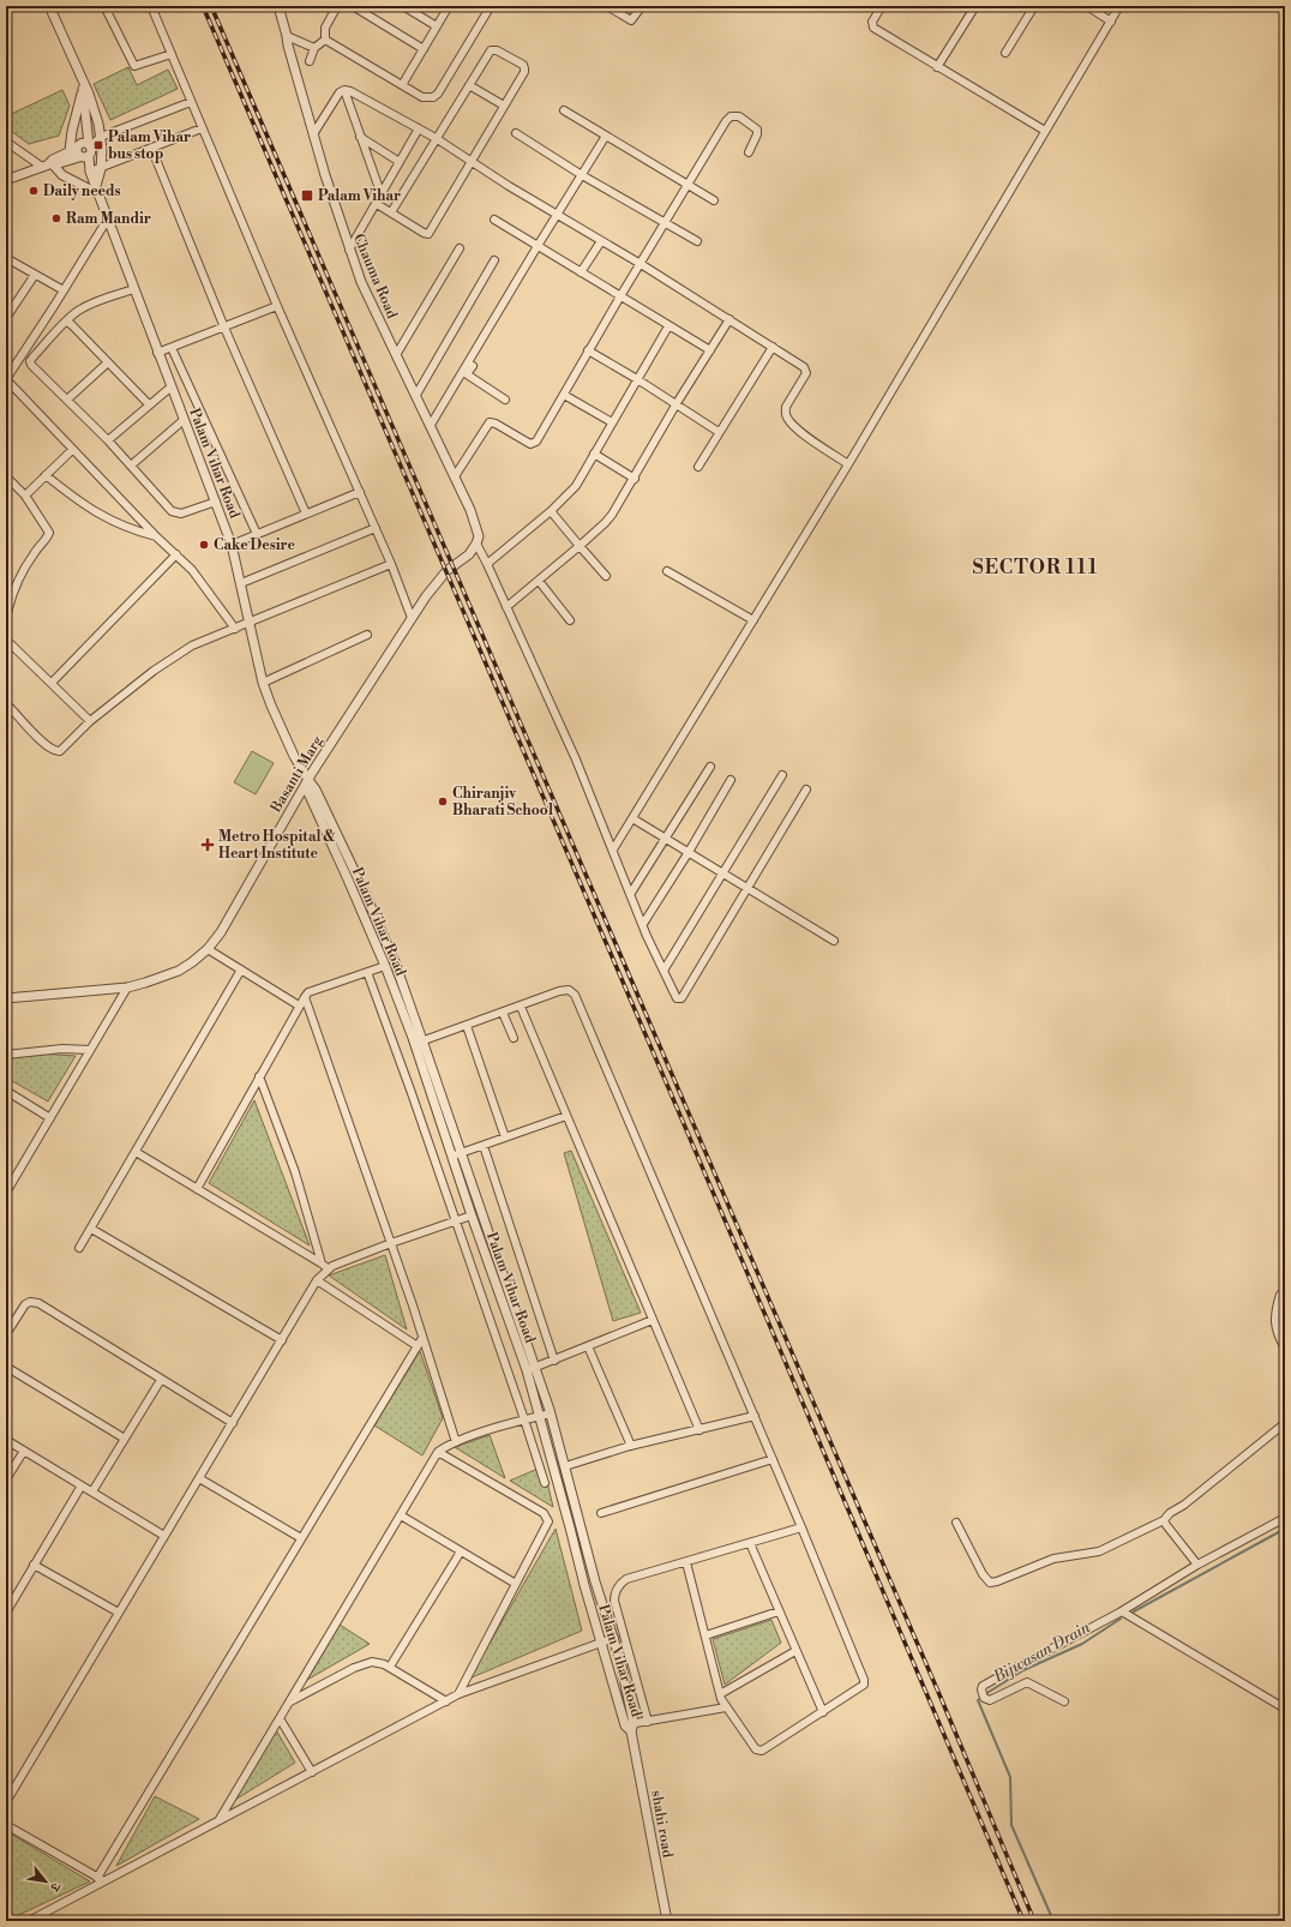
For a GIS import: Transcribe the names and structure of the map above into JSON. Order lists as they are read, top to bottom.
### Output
{
  "streets": {
    "street": [
      "Chauma Road",
      "Palam Vihar Road",
      "Basanti Marg",
      "shahi road"
    ]
  },
  "crossings": [
    ["Chauma Road", "Basanti Marg"],
    ["Palam Vihar Road", "Basanti Marg"],
    ["Palam Vihar Road", "shahi road"]
  ],
  "districts": ["SECTOR 111"],
  "water": ["Bijwasan Drain"],
  "places": {
    "transit": ["Palam Vihar bus stop", "Palam Vihar"],
    "other": [
      "Daily needs",
      "Ram Mandir",
      "Cake Desire",
      "Chiranjiv Bharati School"
    ],
    "health": ["Metro Hospital & Heart Institute"]
  },
  "north": "bottom right"
}
